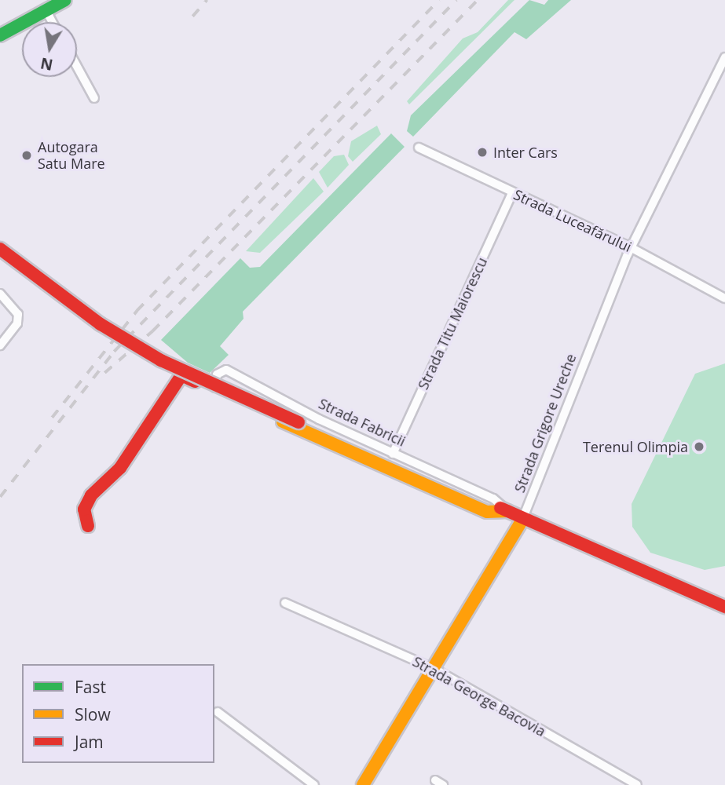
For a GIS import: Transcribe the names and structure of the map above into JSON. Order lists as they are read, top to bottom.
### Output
{
  "streets": {
    "main road": ["Strada Fabricii", "Strada Grigore Ureche"],
    "street": ["Strada Luceafărului", "Strada Titu Maiorescu", "Strada George Bacovia"]
  },
  "crossings": [
    ["Strada Luceafărului", "Strada Titu Maiorescu"],
    ["Strada Luceafărului", "Strada Grigore Ureche"],
    ["Strada Titu Maiorescu", "Strada Fabricii"],
    ["Strada Fabricii", "Strada Grigore Ureche"],
    ["Strada Grigore Ureche", "Strada George Bacovia"]
  ],
  "places": ["Inter Cars", "Autogara Satu Mare", "Terenul Olimpia"],
  "legend": ["Fast", "Slow", "Jam"],
  "north": "bottom"
}
